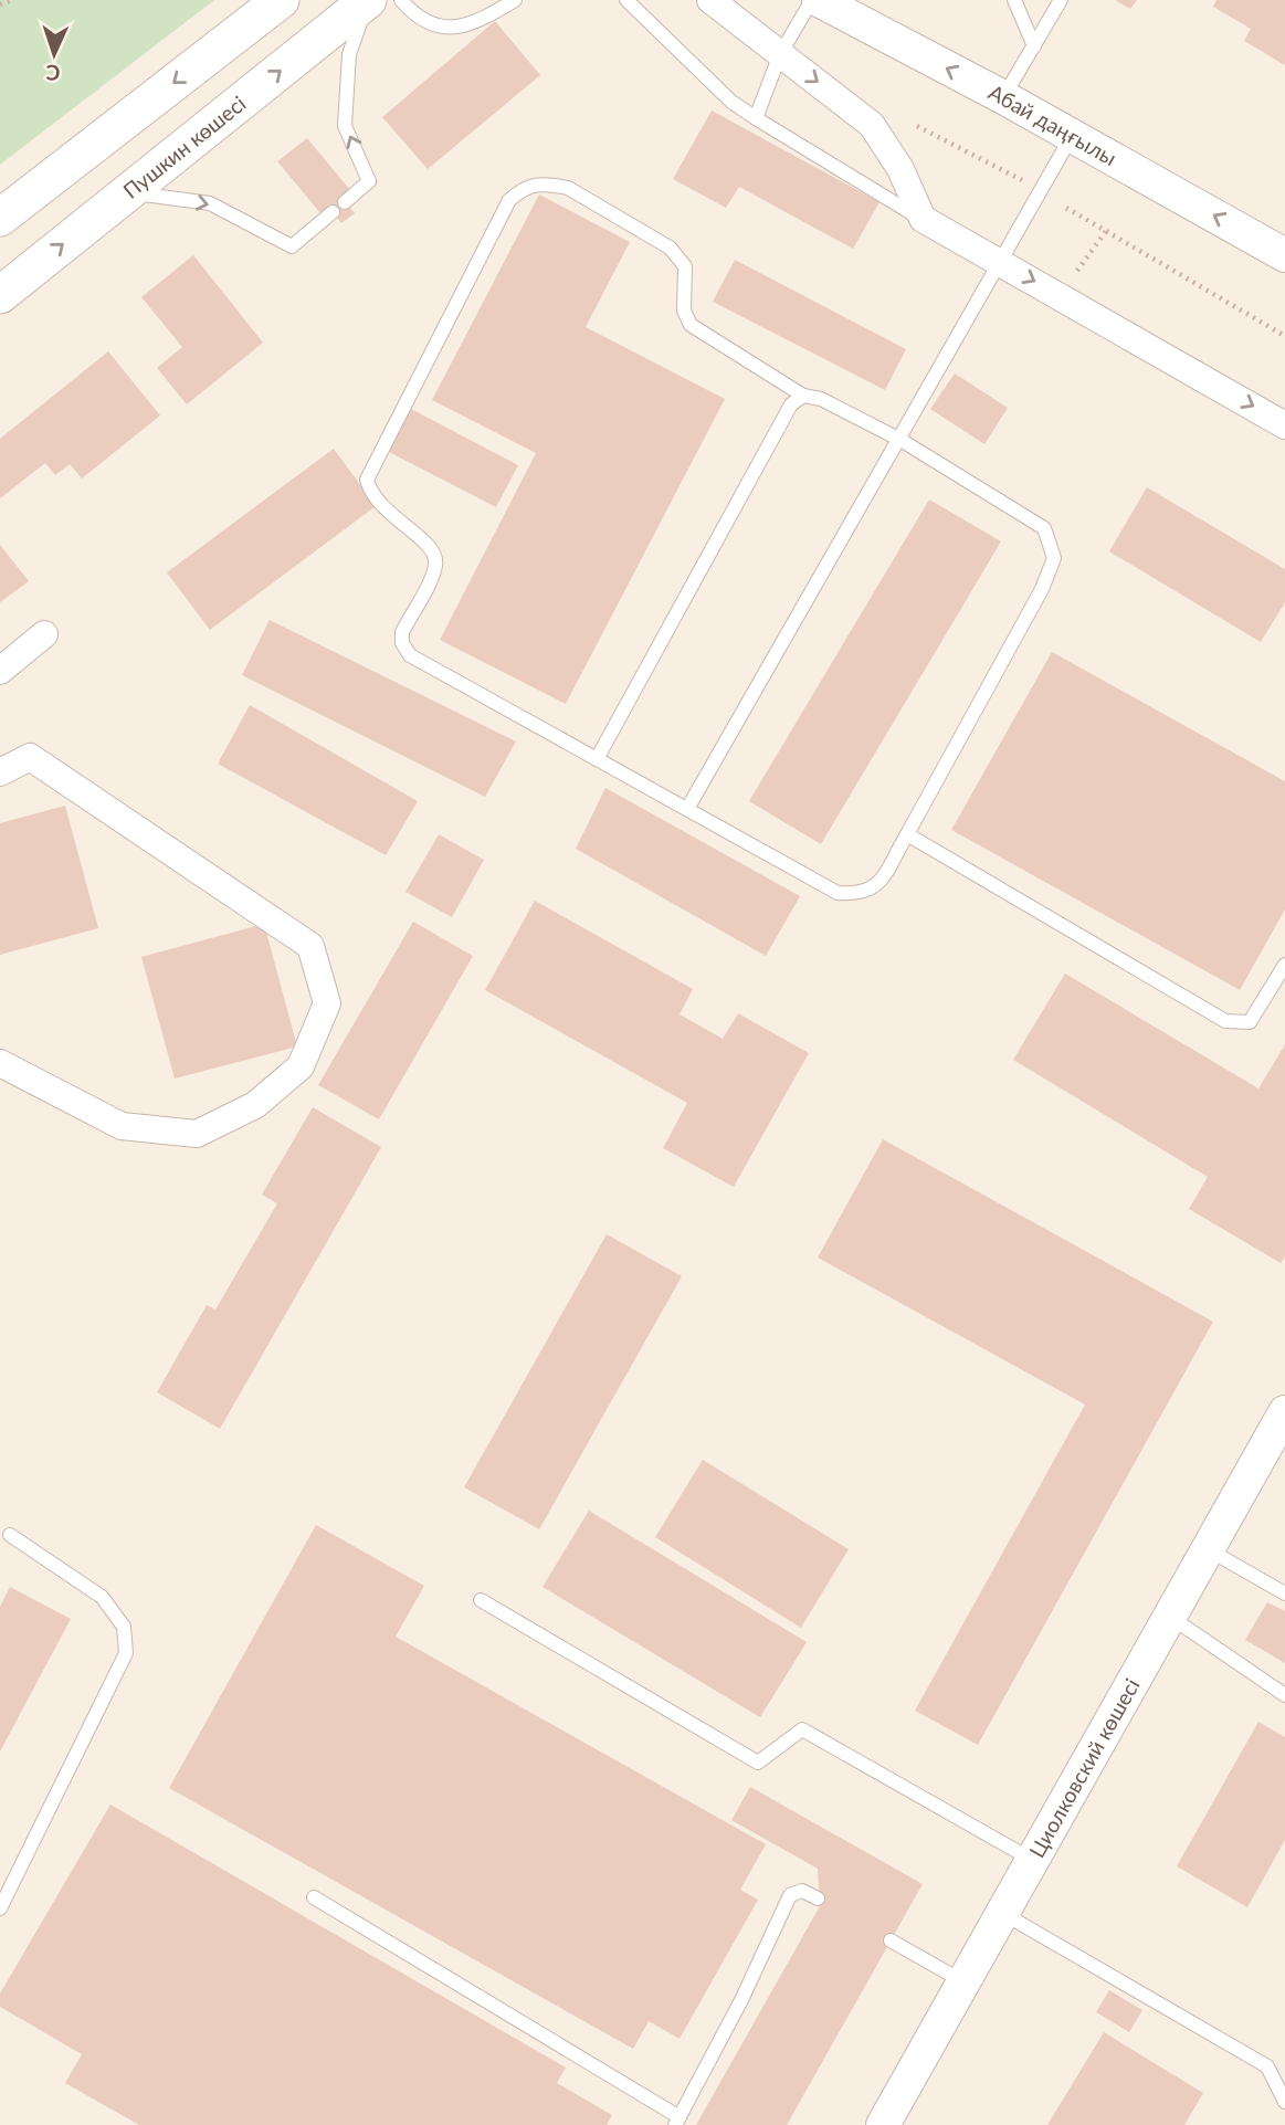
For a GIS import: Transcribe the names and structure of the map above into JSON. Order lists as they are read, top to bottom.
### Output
{
  "streets": {
    "main road": ["Пушкин көшесі"],
    "street": ["Абай даңғылы", "Циолковский көшесі"]
  },
  "north": "bottom"
}
